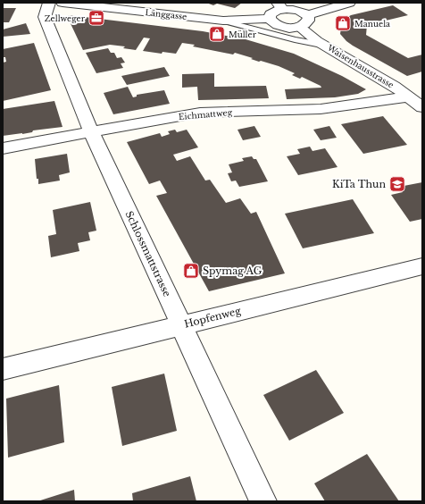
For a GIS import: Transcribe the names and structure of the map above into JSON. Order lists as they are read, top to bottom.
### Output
{
  "streets": {
    "street": [
      "Länggasse",
      "Waisenhausstrasse",
      "Eichmattweg",
      "Schlossmattstrasse",
      "Hopfenweg"
    ]
  },
  "crossings": [
    ["Waisenhausstrasse", "Eichmattweg"],
    ["Eichmattweg", "Schlossmattstrasse"],
    ["Schlossmattstrasse", "Hopfenweg"]
  ],
  "places": {
    "office": ["Zellweger"],
    "shop": ["Manuela", "Müller", "Spymag AG"],
    "school or university": ["KiTa Thun"]
  }
}
